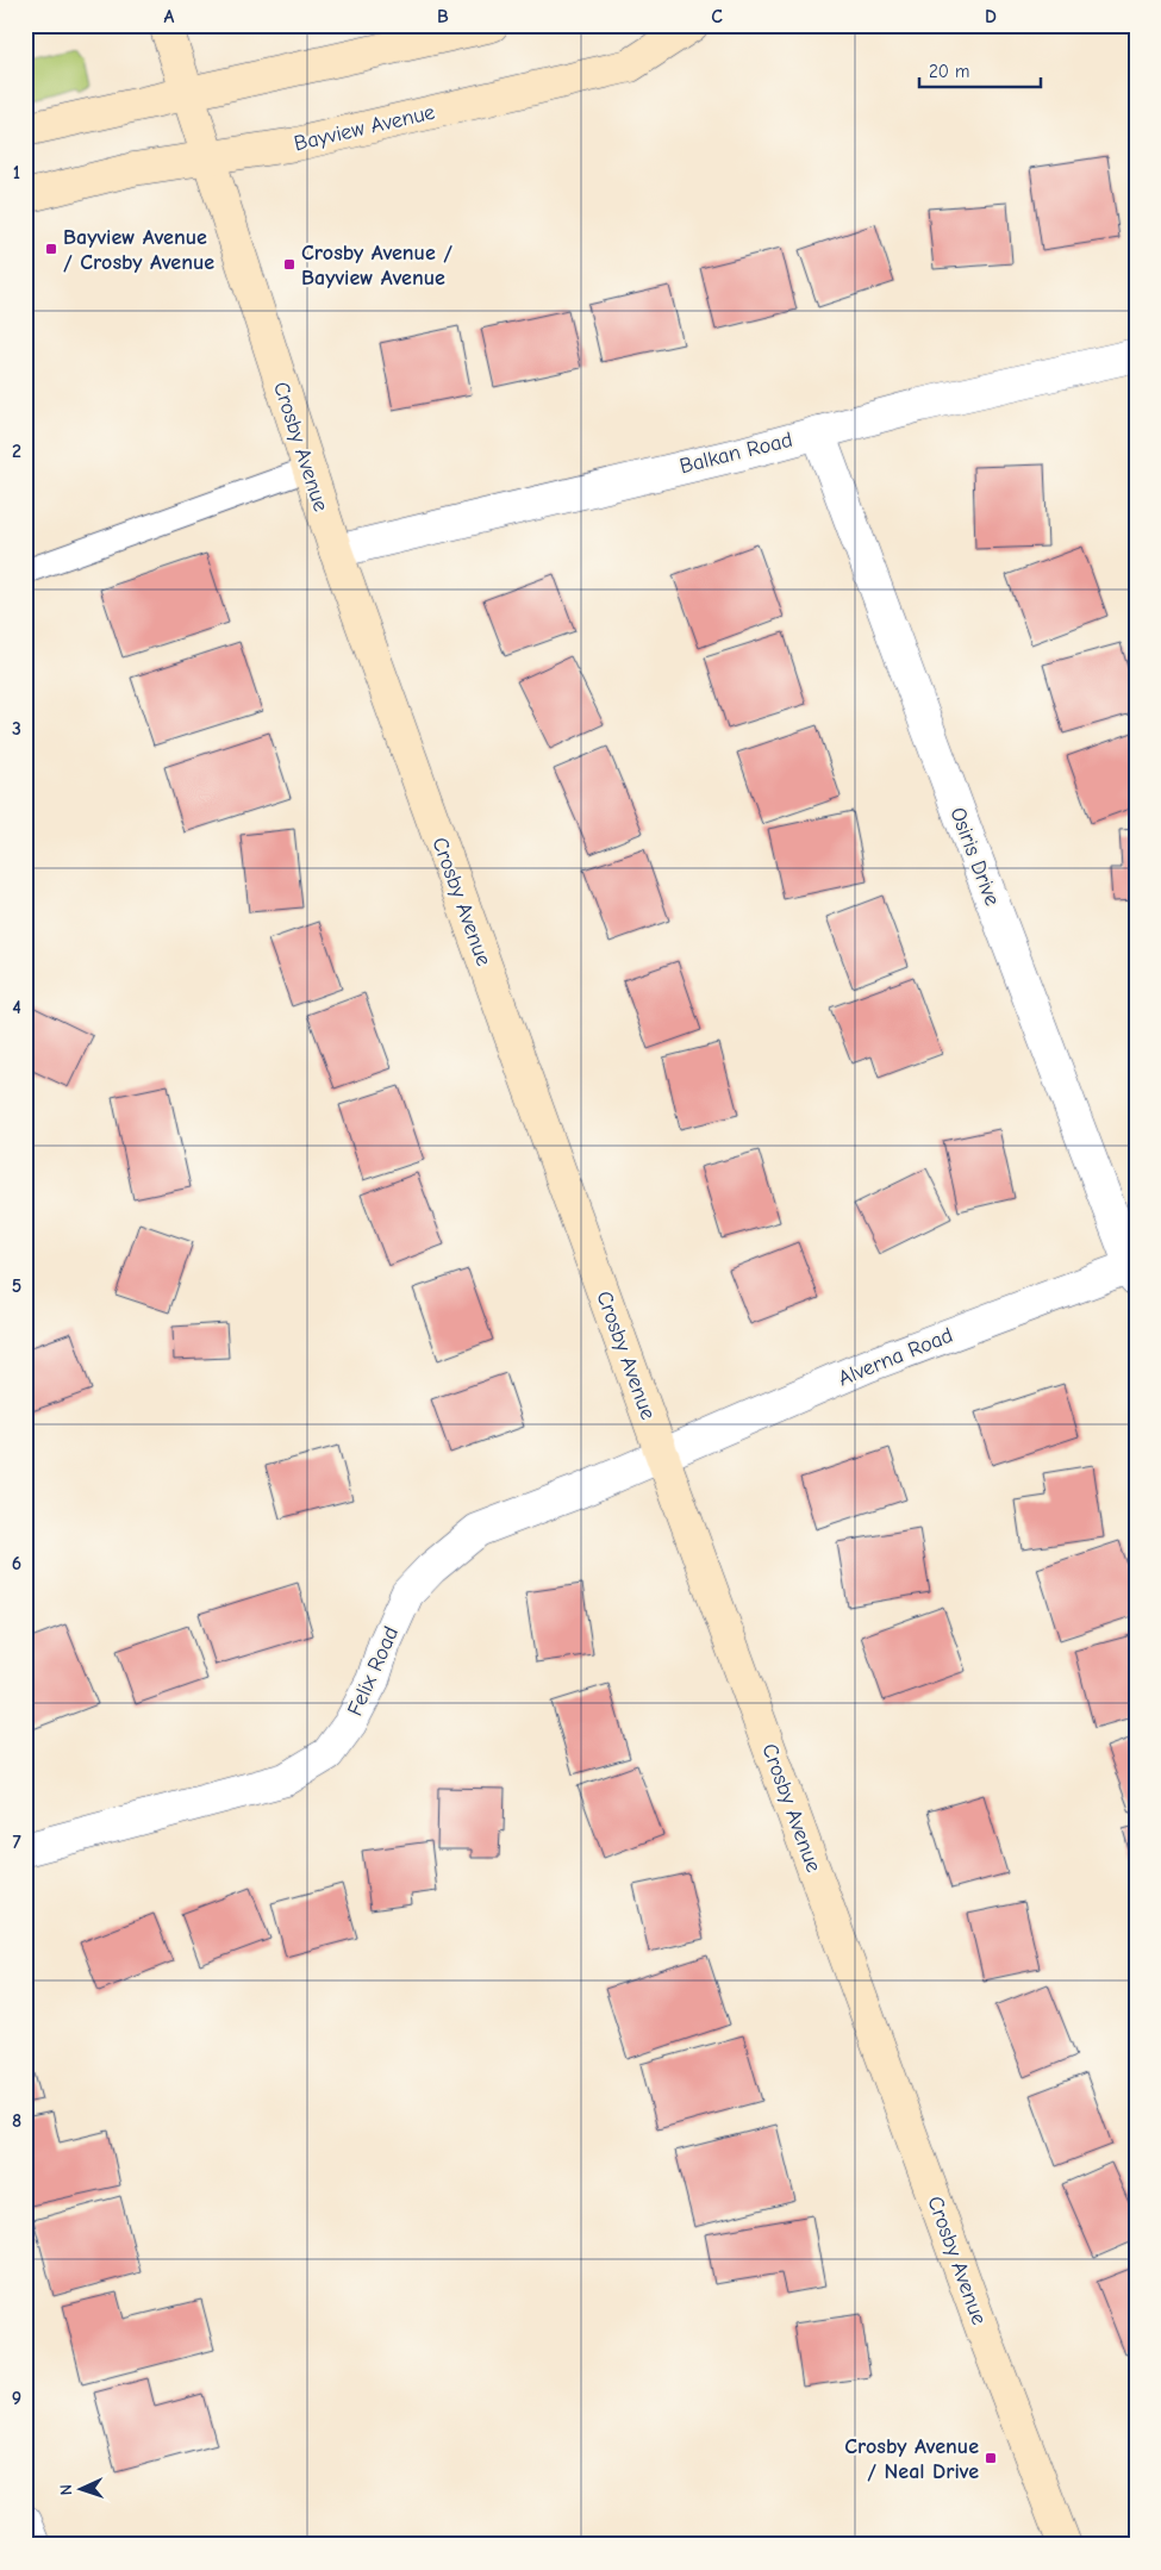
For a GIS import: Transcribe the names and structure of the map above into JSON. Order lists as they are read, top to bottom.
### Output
{
  "streets": {
    "street": [
      "Bayview Avenue",
      "Crosby Avenue",
      "Balkan Road",
      "Osiris Drive",
      "Alverna Road",
      "Felix Road"
    ]
  },
  "crossings": [
    ["Bayview Avenue", "Crosby Avenue"],
    ["Crosby Avenue", "Balkan Road"],
    ["Crosby Avenue", "Alverna Road"],
    ["Crosby Avenue", "Felix Road"],
    ["Balkan Road", "Osiris Drive"],
    ["Osiris Drive", "Alverna Road"],
    ["Alverna Road", "Felix Road"]
  ],
  "places": {
    "transit": ["Bayview Avenue / Crosby Avenue", "Crosby Avenue / Bayview Avenue", "Crosby Avenue / Neal Drive"]
  },
  "scale_bar": "20 m",
  "north": "left",
  "grid": {
    "columns": [
      "A",
      "B",
      "C",
      "D"
    ],
    "rows": [
      "1",
      "2",
      "3",
      "4",
      "5",
      "6",
      "7",
      "8",
      "9"
    ]
  }
}
